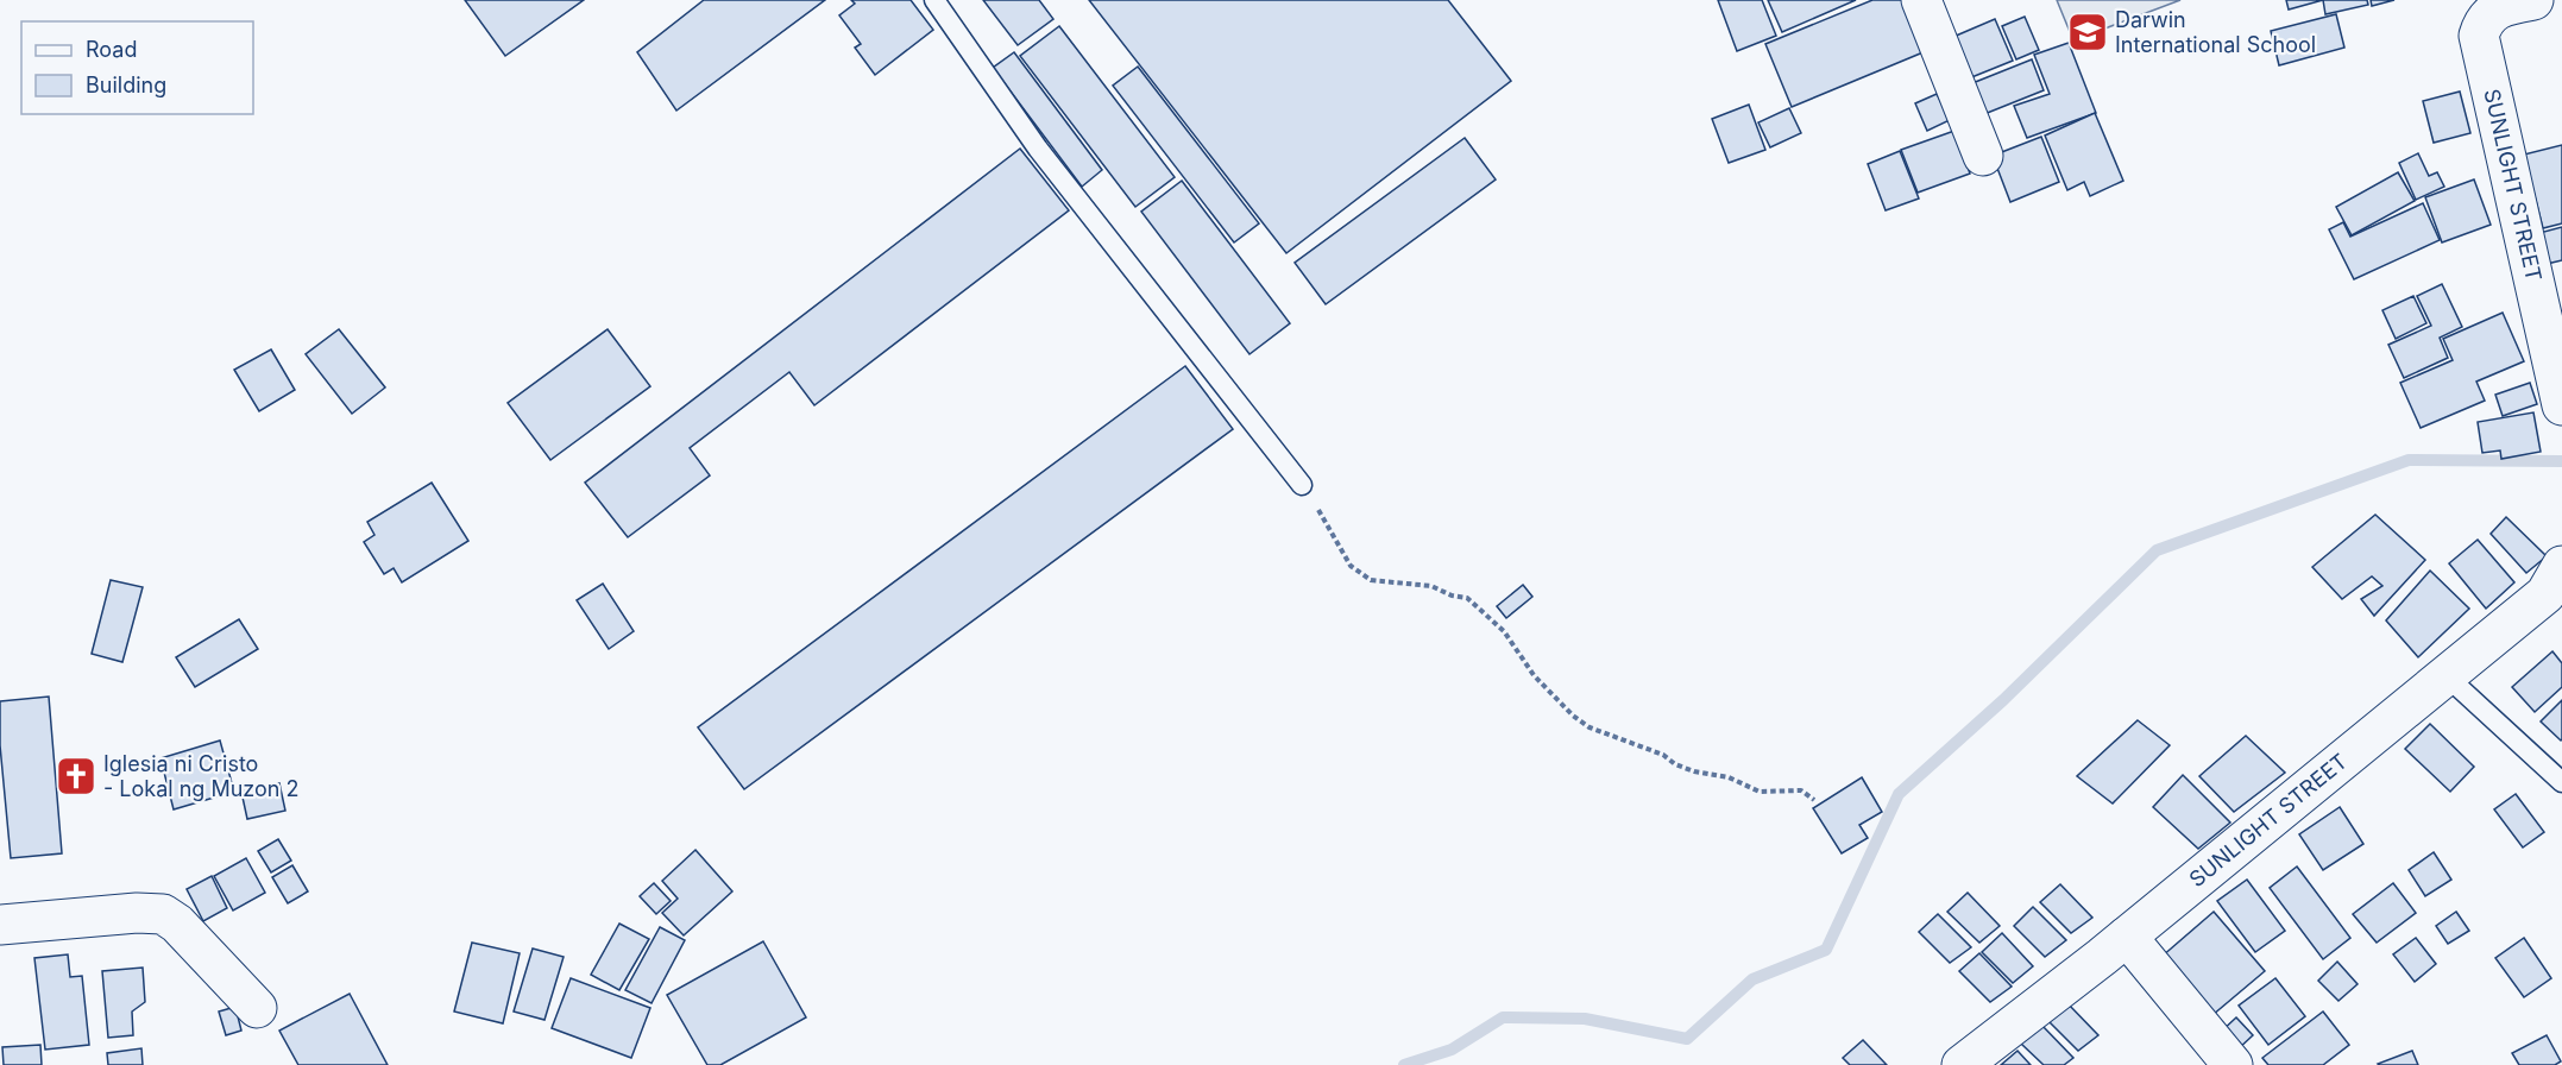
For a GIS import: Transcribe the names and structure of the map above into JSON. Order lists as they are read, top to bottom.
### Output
{
  "streets": {
    "street": ["SUNLIGHT STREET"]
  },
  "places": {
    "school or university": ["Darwin International School"],
    "church": ["Iglesia ni Cristo - Lokal ng Muzon 2"]
  },
  "legend": ["Road", "Building"]
}
